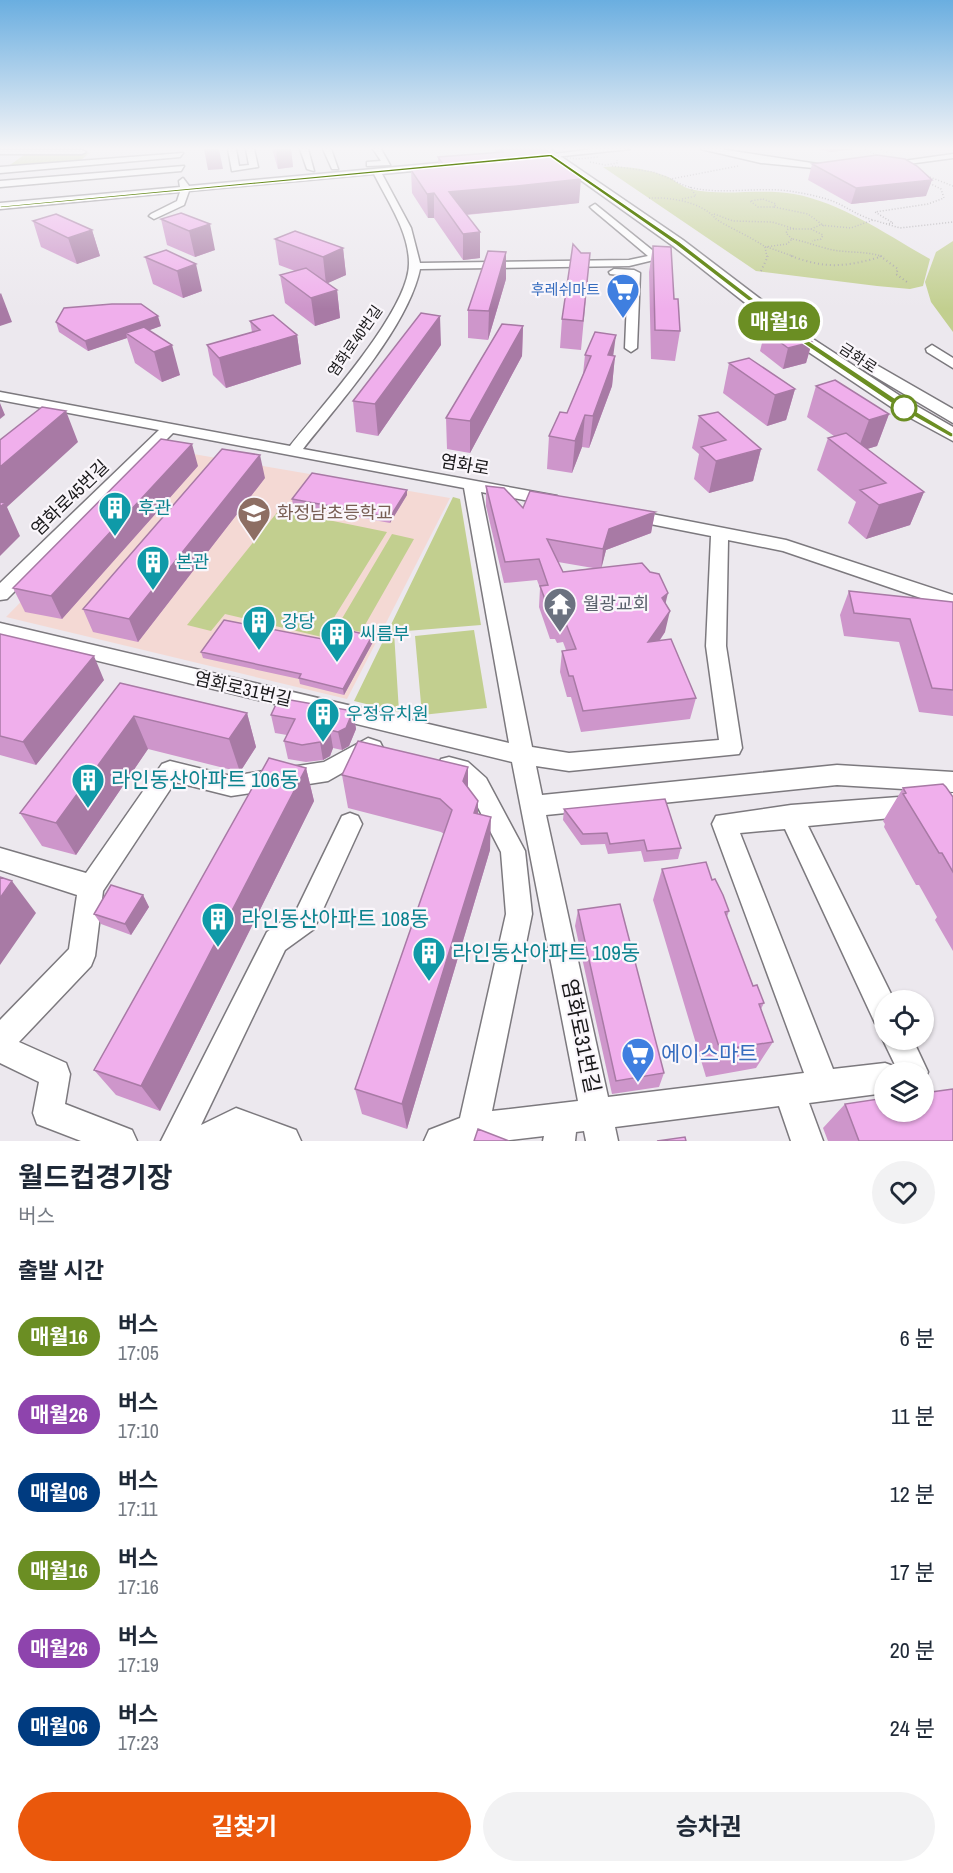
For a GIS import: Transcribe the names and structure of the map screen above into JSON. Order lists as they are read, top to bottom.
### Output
{
  "streets": {
    "main road": ["금화로"],
    "street": [
      "염화로40번길",
      "염화로",
      "염화로45번길",
      "염화로31번길"
    ]
  },
  "crossings": [
    ["염화로40번길", "염화로"],
    ["염화로", "염화로45번길"],
    ["염화로", "염화로31번길"]
  ],
  "places": {
    "supermarket": ["후레쉬마트", "에이스마트"],
    "building": [
      "후관",
      "본관",
      "강당",
      "씨름부",
      "우정유치원",
      "라인동산아파트 106동",
      "라인동산아파트 108동",
      "라인동산아파트 109동"
    ],
    "school or university": ["화정남초등학교"],
    "temple": ["월광교회"]
  },
  "lines": ["bus line 매월16"],
  "page": {
    "on_map": "매월16",
    "heading": [
      ["월드컵경기장", "버스"],
      "출발 시간"
    ],
    "list": [
      {
        "mark": "매월16",
        "name": "버스",
        "note": "17:05",
        "value": "6 분"
      },
      {
        "mark": "매월26",
        "name": "버스",
        "note": "17:10",
        "value": "11 분"
      },
      {
        "mark": "매월06",
        "name": "버스",
        "note": "17:11",
        "value": "12 분"
      },
      {
        "mark": "매월16",
        "name": "버스",
        "note": "17:16",
        "value": "17 분"
      },
      {
        "mark": "매월26",
        "name": "버스",
        "note": "17:19",
        "value": "20 분"
      },
      {
        "mark": "매월06",
        "name": "버스",
        "note": "17:23",
        "value": "24 분"
      }
    ],
    "buttons": ["길찾기", "승차권"]
  }
}
